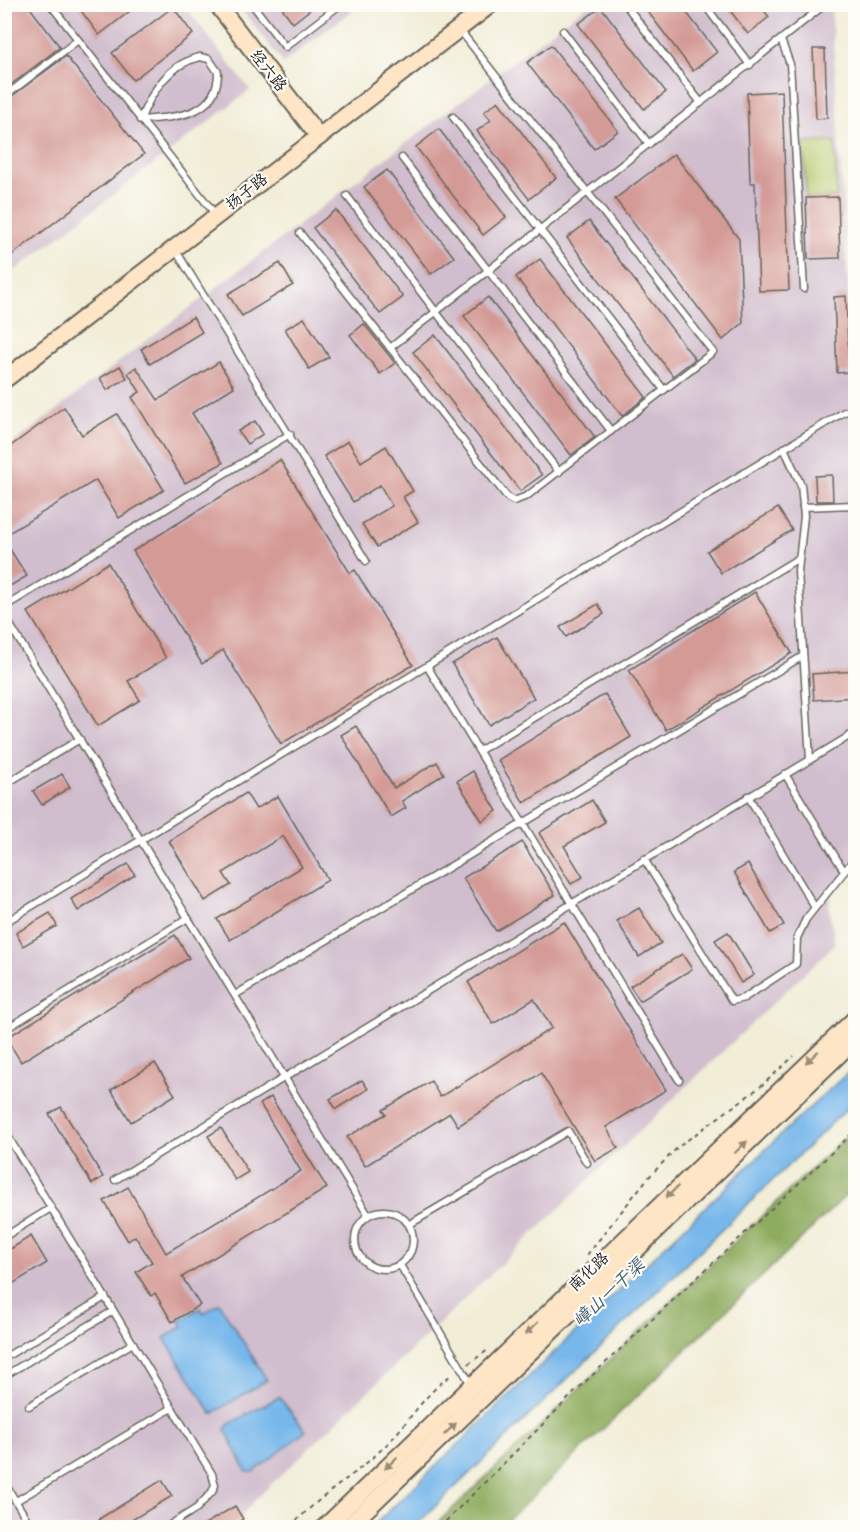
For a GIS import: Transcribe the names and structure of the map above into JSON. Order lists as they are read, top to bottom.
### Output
{
  "streets": {
    "main road": ["经六路", "扬子路", "南化路"]
  },
  "crossings": [
    ["经六路", "扬子路"]
  ],
  "water": ["嶂山一干渠"]
}
